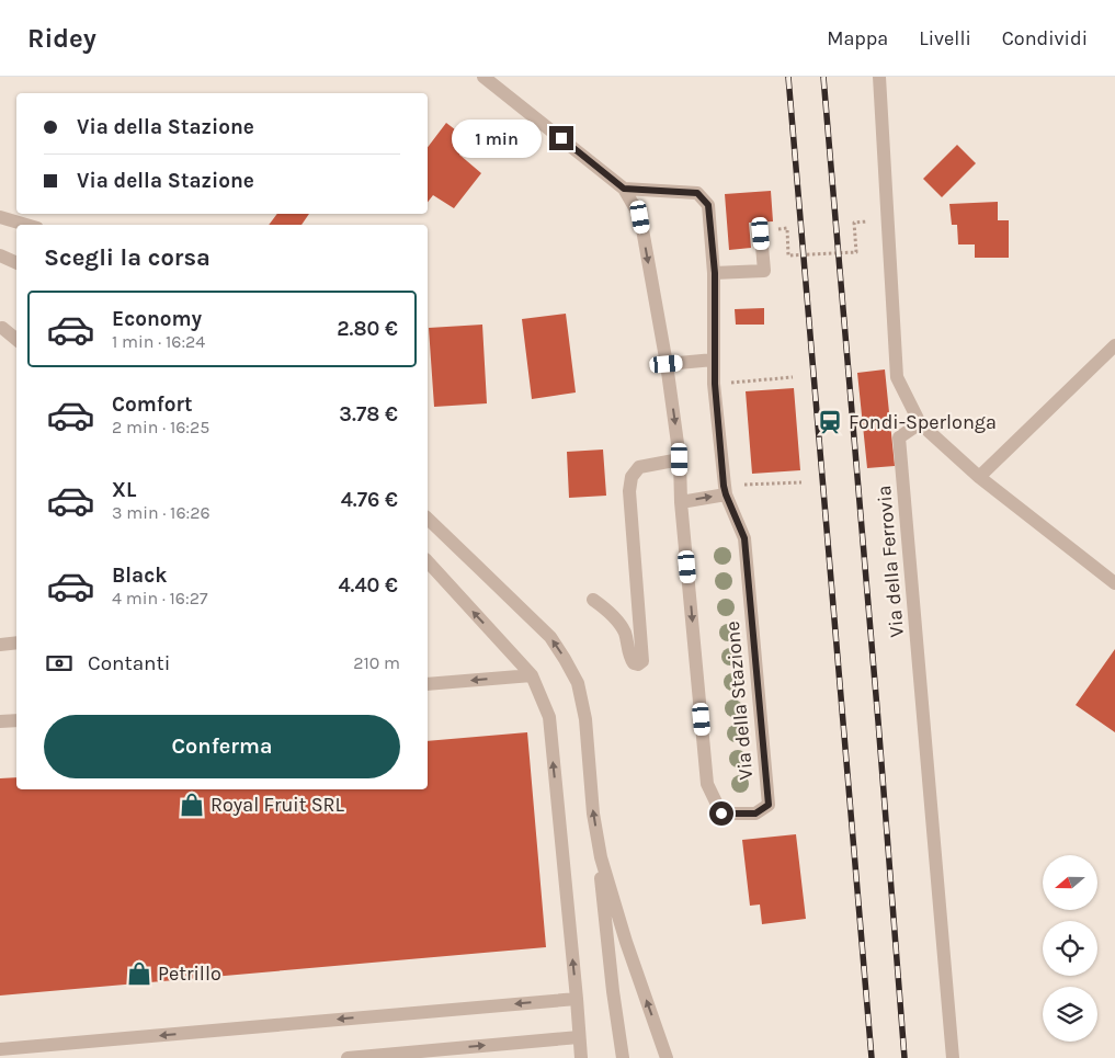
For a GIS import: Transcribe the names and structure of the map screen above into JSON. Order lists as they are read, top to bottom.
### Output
{
  "streets": {
    "street": ["Via della Ferrovia", "Via della Stazione"]
  },
  "places": {
    "station": ["Fondi-Sperlonga"],
    "shop": ["Royal Fruit SRL", "Petrillo"]
  },
  "north": "left",
  "page": {
    "header": "Ridey",
    "nav": ["Mappa", "Livelli", "Condividi"],
    "banner": ["Via della Stazione", "Via della Stazione"],
    "bubble": "1 min",
    "heading": "Scegli la corsa",
    "list": [
      {
        "name": "Economy",
        "note": "1 min · 16:24",
        "value": "2.80 €"
      },
      {
        "name": "Comfort",
        "note": "2 min · 16:25",
        "value": "3.78 €"
      },
      {
        "name": "XL",
        "note": "3 min · 16:26",
        "value": "4.76 €"
      },
      {
        "name": "Black",
        "note": "4 min · 16:27",
        "value": "4.40 €"
      }
    ],
    "pay": ["Contanti", "210 m"],
    "buttons": "Conferma"
  }
}
